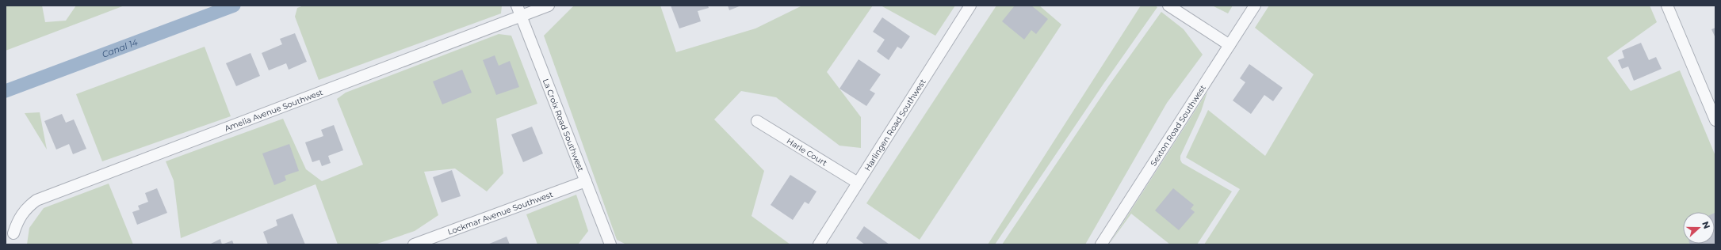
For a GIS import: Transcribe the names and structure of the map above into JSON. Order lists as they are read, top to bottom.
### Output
{
  "streets": {
    "street": [
      "Amelia Avenue Southwest",
      "La Croix Road Southwest",
      "Harlingen Road Southwest",
      "Sexton Road Southwest",
      "Harle Court",
      "Lockmar Avenue Southwest"
    ]
  },
  "crossings": [
    ["Amelia Avenue Southwest", "La Croix Road Southwest"],
    ["La Croix Road Southwest", "Lockmar Avenue Southwest"],
    ["Harlingen Road Southwest", "Harle Court"]
  ],
  "water": ["Canal 14"],
  "north": "right"
}
